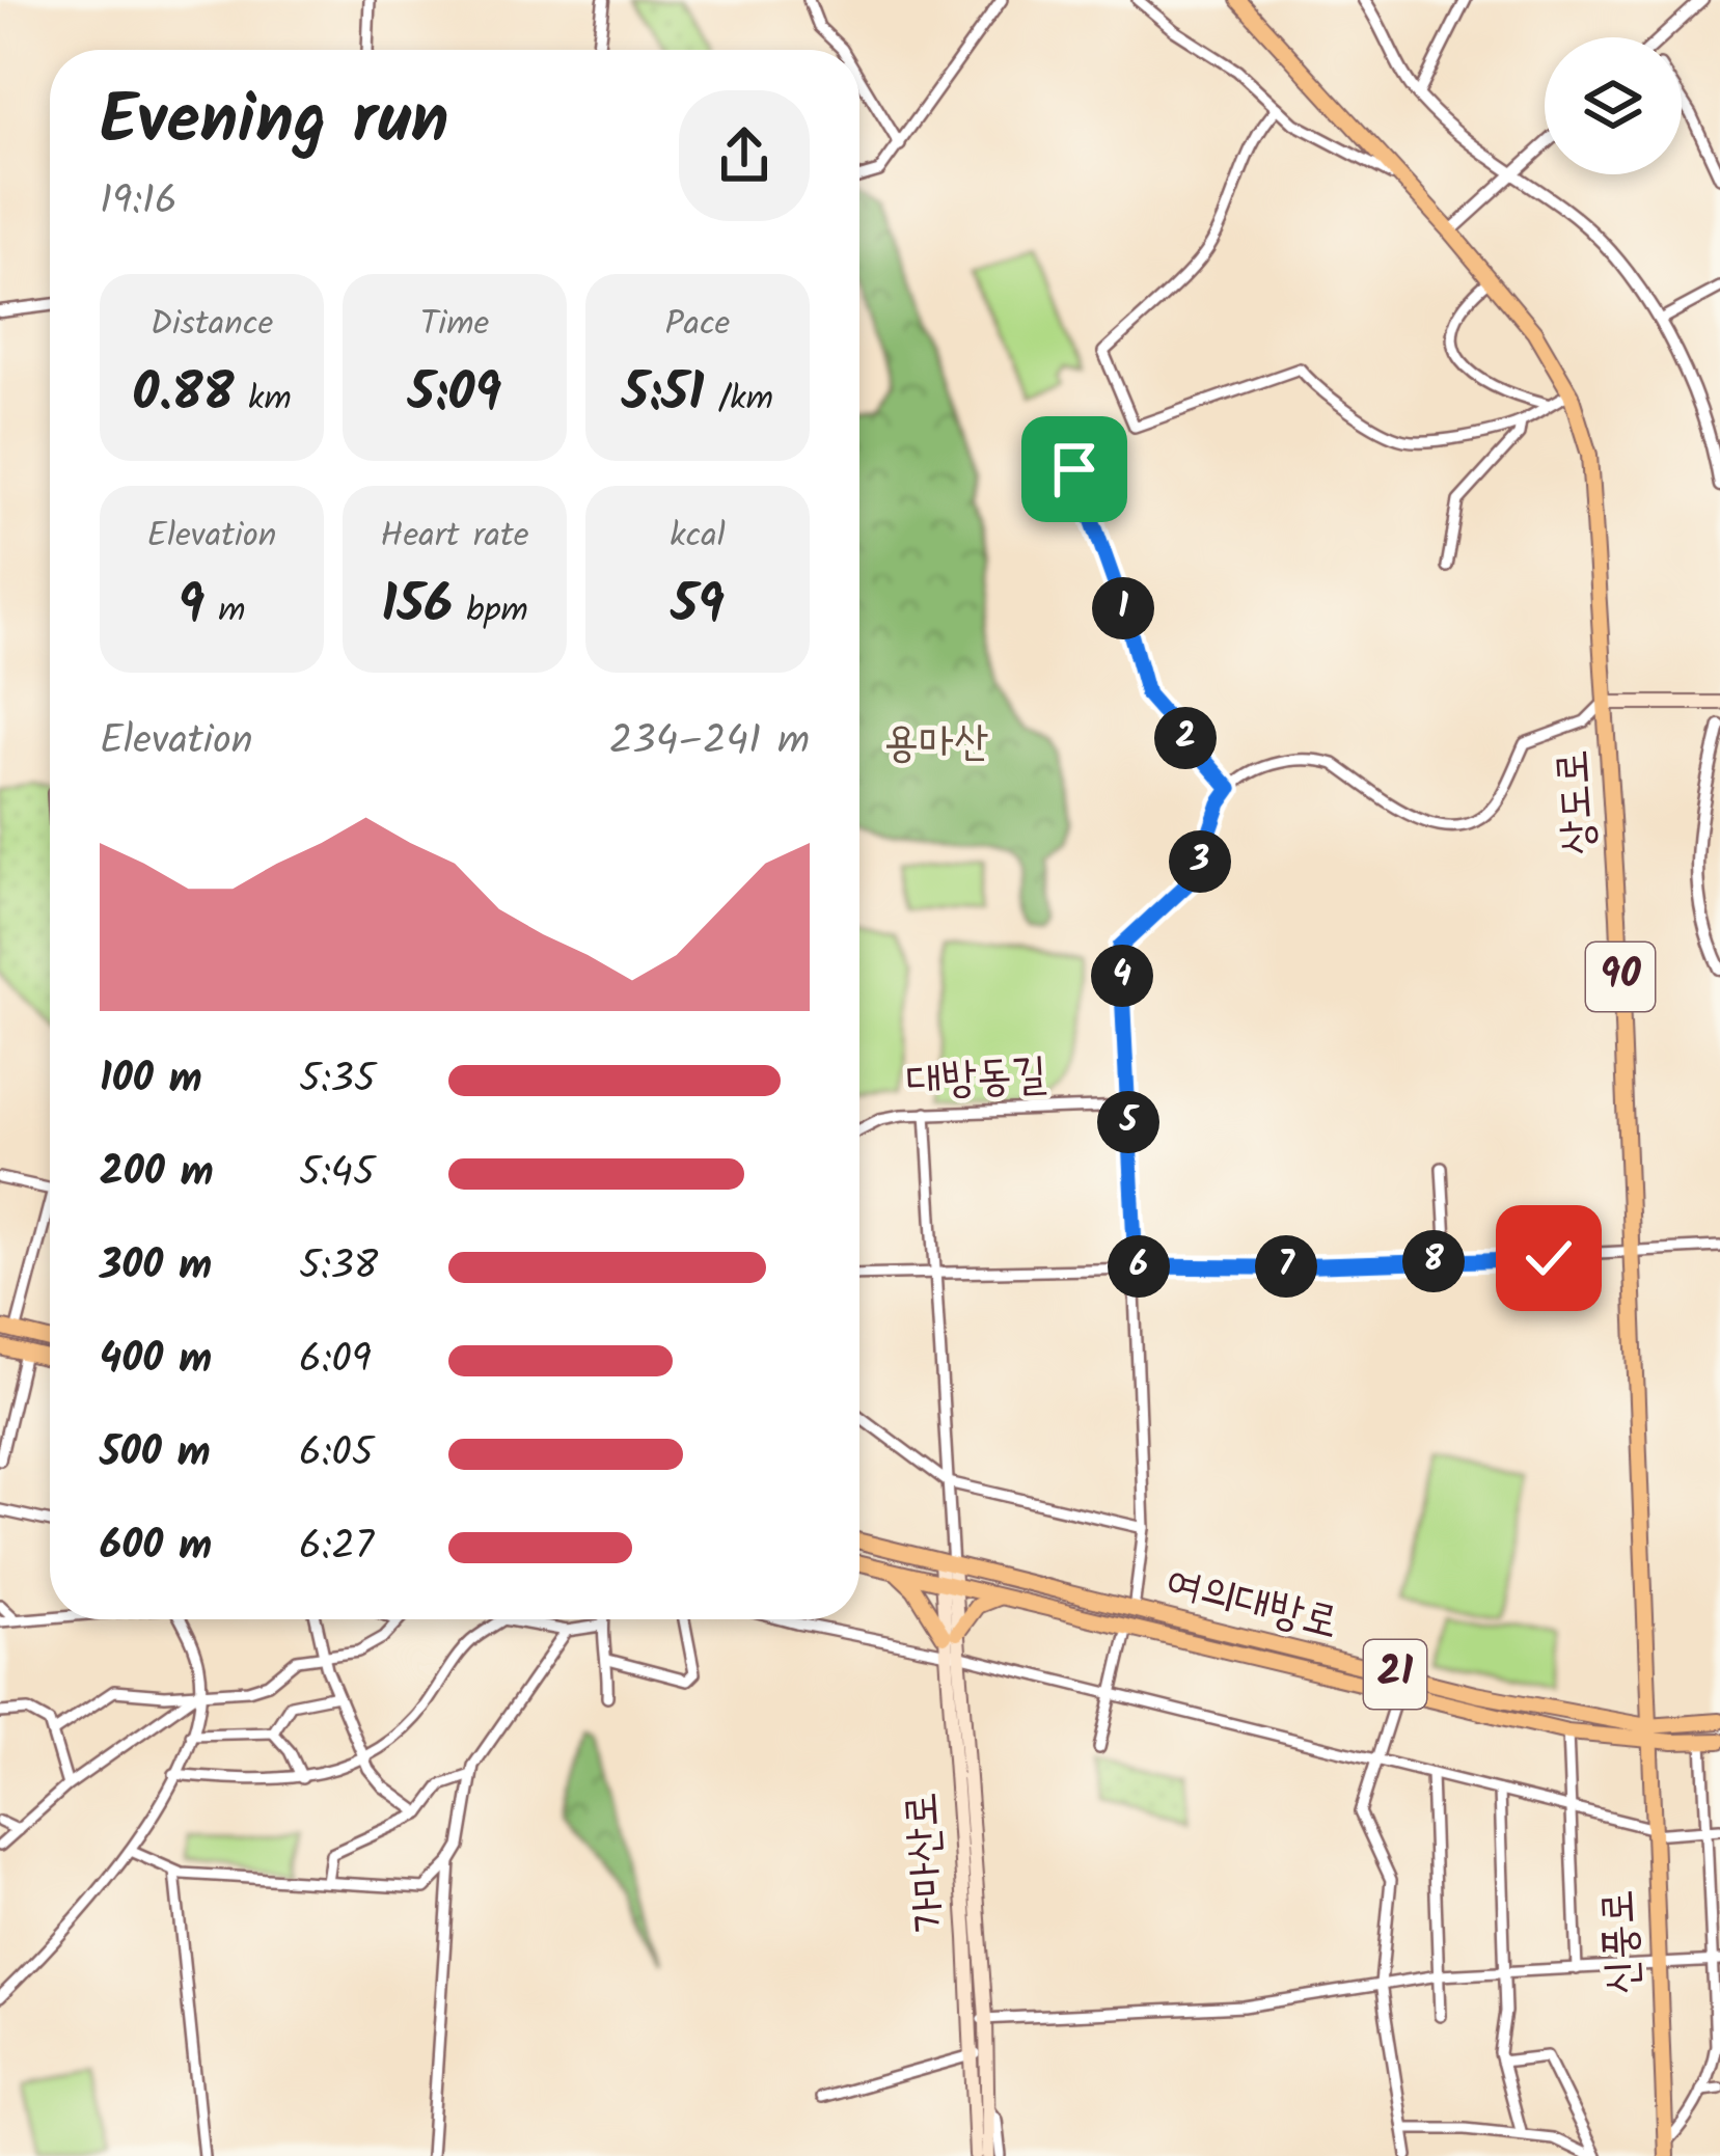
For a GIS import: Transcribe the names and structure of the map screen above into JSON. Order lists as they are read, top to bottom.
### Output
{
  "streets": {
    "main road": [
      "상도로",
      "90",
      "여의대방로",
      "21",
      "가마산로",
      "신풍로"
    ],
    "street": ["대방동길"]
  },
  "crossings": [
    ["상도로", "여의대방로"],
    ["상도로", "신풍로"],
    ["여의대방로", "가마산로"],
    ["여의대방로", "신풍로"]
  ],
  "parks": ["용마산"],
  "page": {
    "heading": ["Evening run", "19:16"],
    "stats": [
      ["Distance", "0.88 km"],
      ["Time", "5:09"],
      ["Pace", "5:51 /km"],
      ["Elevation", "9 m"],
      ["Heart rate", "156 bpm"],
      ["kcal", "59"]
    ],
    "pins": [
      "1",
      "2",
      "3",
      "4",
      "5",
      "8",
      "6",
      "7"
    ],
    "chart": ["Elevation", "234–241 m"],
    "list": [
      {
        "name": "100 m",
        "note": "5:35"
      },
      {
        "name": "200 m",
        "note": "5:45"
      },
      {
        "name": "300 m",
        "note": "5:38"
      },
      {
        "name": "400 m",
        "note": "6:09"
      },
      {
        "name": "500 m",
        "note": "6:05"
      },
      {
        "name": "600 m",
        "note": "6:27"
      }
    ]
  }
}
